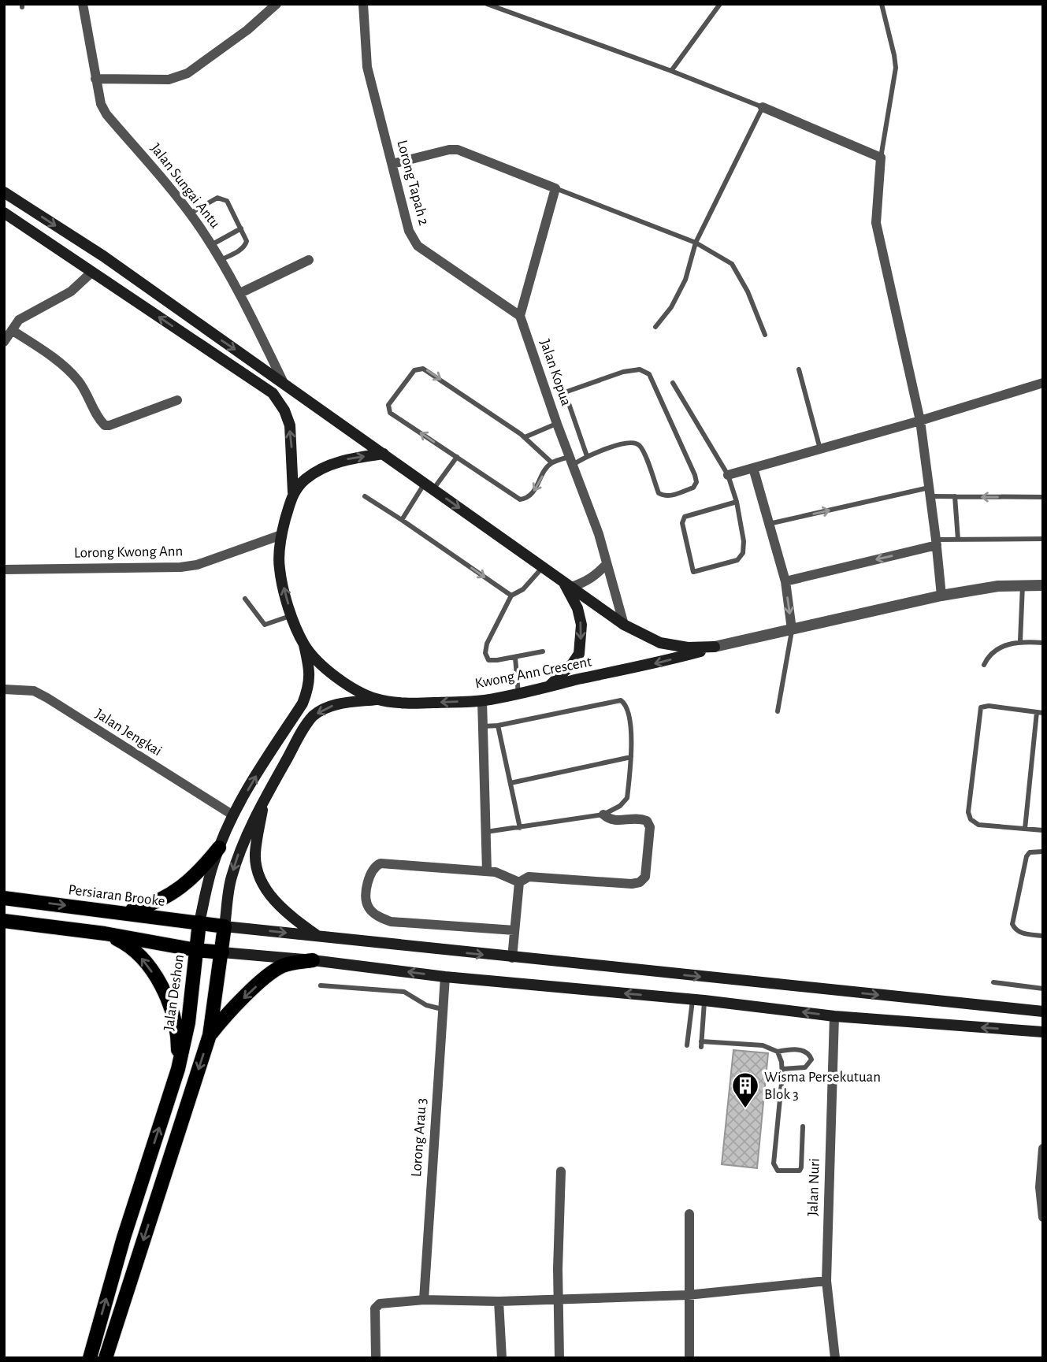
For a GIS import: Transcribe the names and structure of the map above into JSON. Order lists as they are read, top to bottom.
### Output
{
  "streets": {
    "main road": ["Kwong Ann Crescent", "Persiaran Brooke", "Jalan Deshon"],
    "street": [
      "Lorong Tapah 2",
      "Jalan Sungai Antu",
      "Jalan Kopua",
      "Lorong Kwong Ann",
      "Jalan Jengkai",
      "Lorong Arau 3",
      "Jalan Nuri"
    ]
  },
  "crossings": [
    ["Lorong Tapah 2", "Jalan Kopua"],
    ["Lorong Kwong Ann", "Kwong Ann Crescent"],
    ["Kwong Ann Crescent", "Jalan Deshon"],
    ["Jalan Jengkai", "Jalan Deshon"],
    ["Persiaran Brooke", "Jalan Deshon"]
  ],
  "places": {
    "building": ["Wisma Persekutuan Blok 3"]
  }
}
